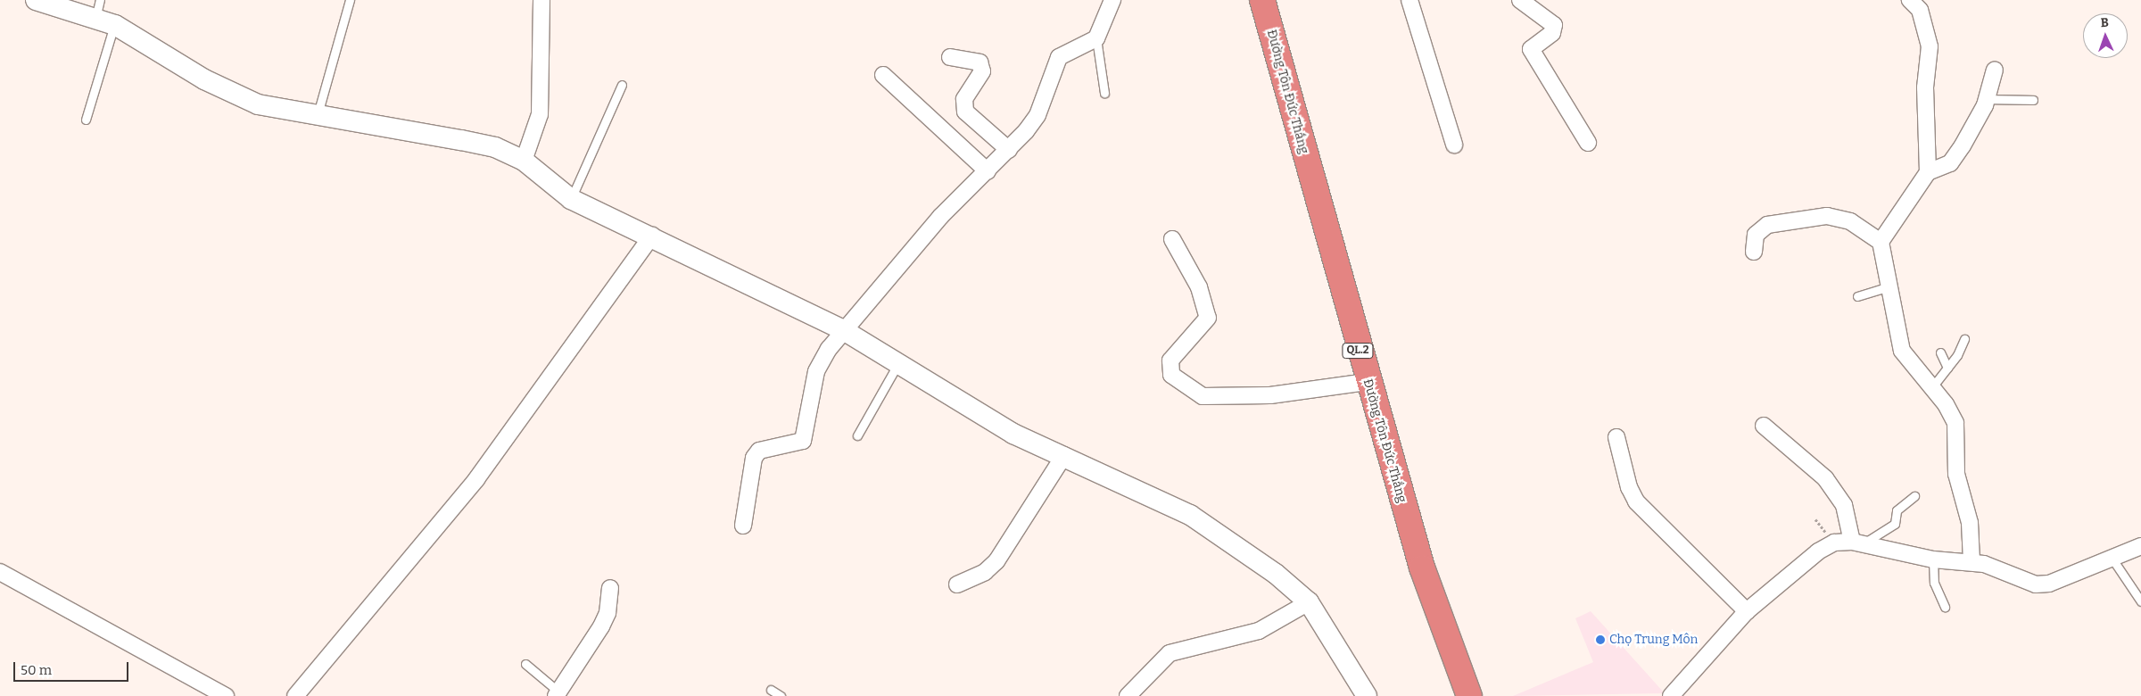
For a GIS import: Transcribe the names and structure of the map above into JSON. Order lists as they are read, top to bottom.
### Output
{
  "streets": {
    "highway": ["Đường Tôn Đức Thắng", "QL.2"]
  },
  "places": ["Chọ Trung Môn"],
  "scale_bar": "50 m",
  "north": "top"
}
